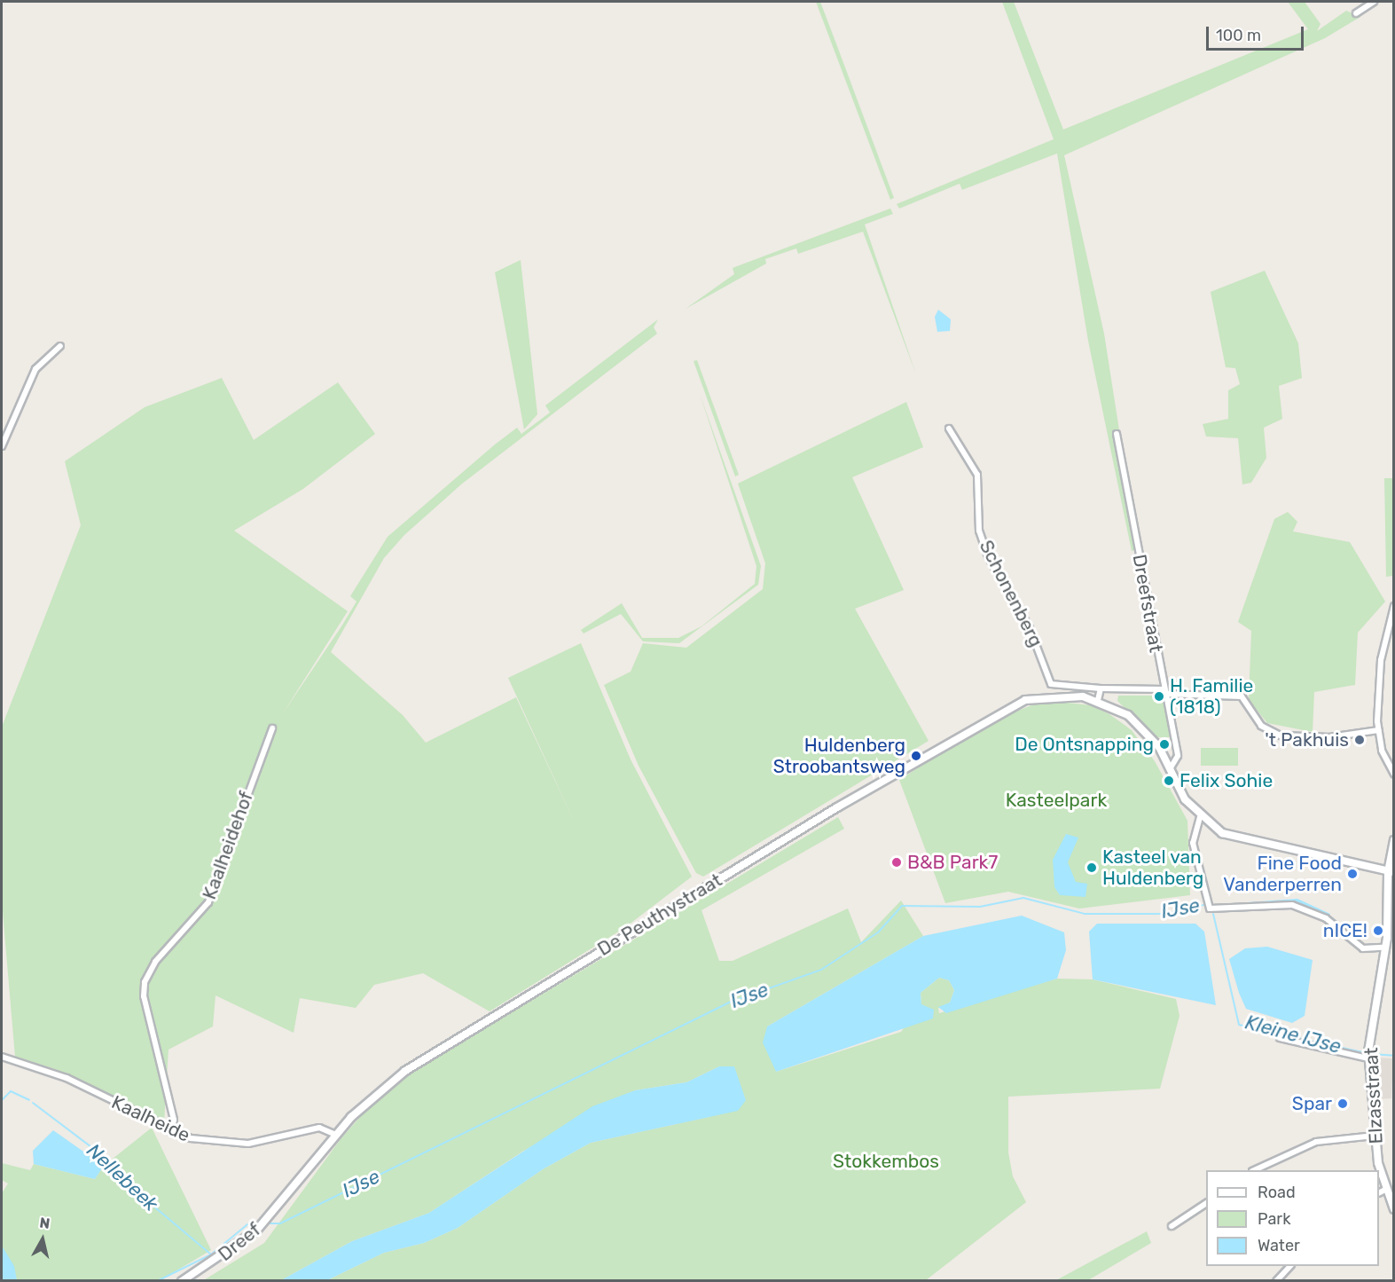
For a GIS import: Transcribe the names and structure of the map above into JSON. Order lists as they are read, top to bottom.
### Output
{
  "streets": {
    "main road": ["De Peuthystraat", "Elzasstraat", "Dreef"],
    "street": [
      "Schonenberg",
      "Dreefstraat",
      "Kaalheidehof",
      "Kaalheide"
    ]
  },
  "crossings": [
    ["Dreefstraat", "De Peuthystraat"],
    ["Kaalheidehof", "Kaalheide"],
    ["De Peuthystraat", "Elzasstraat"],
    ["De Peuthystraat", "Kaalheide"],
    ["De Peuthystraat", "Dreef"]
  ],
  "water": ["IJse", "Kleine IJse", "Nellebeek"],
  "parks": ["Kasteelpark", "Stokkembos"],
  "places": [
    "H. Familie (1818)",
    "'t Pakhuis",
    "De Ontsnapping",
    "Huldenberg Stroobantsweg",
    "Felix Sohie",
    "B&B Park7",
    "Kasteel van Huldenberg",
    "Fine Food Vanderperren",
    "nICE!",
    "Spar"
  ],
  "legend": ["Road", "Park", "Water"],
  "scale_bar": "100 m",
  "north": "top"
}
